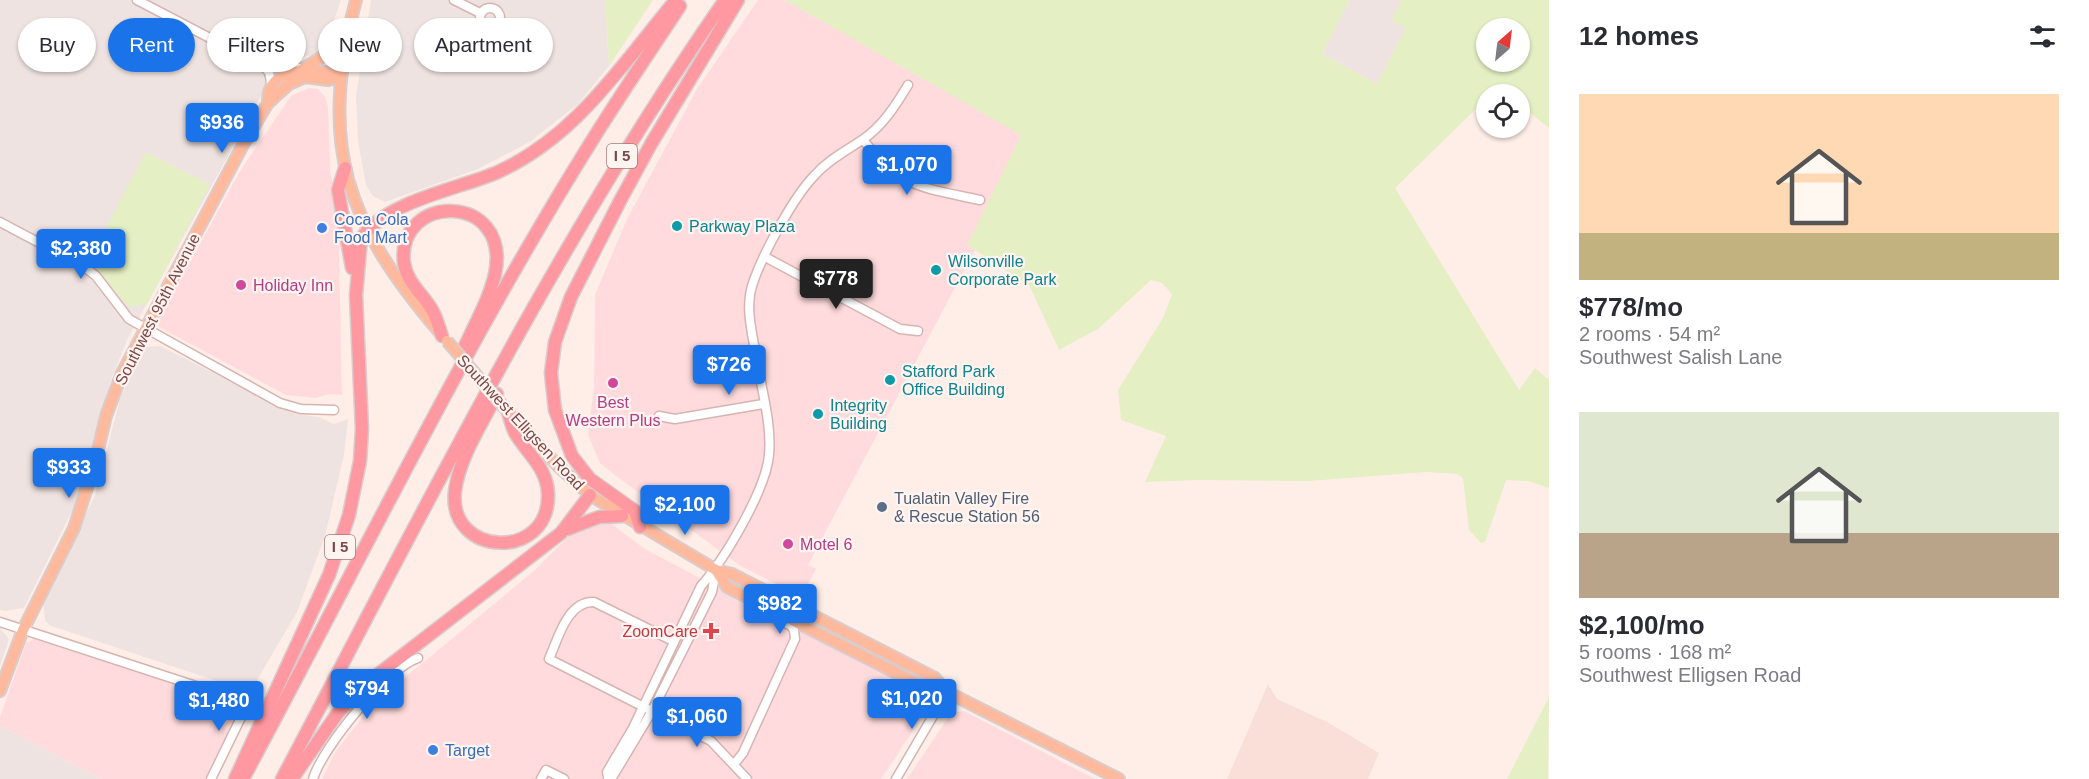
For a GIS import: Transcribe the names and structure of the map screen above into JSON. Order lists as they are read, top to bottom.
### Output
{
  "streets": {
    "highway": ["I 5"],
    "main road": ["Southwest 95th Avenue", "Southwest Elligsen Road"]
  },
  "crossings": [
    ["I 5", "Southwest Elligsen Road"]
  ],
  "places": {
    "other": [
      "Parkway Plaza",
      "Coca Cola Food Mart",
      "Wilsonville Corporate Park",
      "Holiday Inn",
      "Stafford Park Office Building",
      "Best Western Plus",
      "Integrity Building",
      "Tualatin Valley Fire & Rescue Station 56",
      "Motel 6",
      "Target"
    ],
    "health": ["ZoomCare"]
  },
  "north": "top right",
  "page": {
    "heading": "12 homes",
    "chip": [
      "Buy",
      "Rent",
      "Filters",
      "New",
      "Apartment"
    ],
    "list": [
      {
        "name": "$778/mo",
        "note": "2 rooms · 54 m² · Southwest Salish Lane"
      },
      {
        "name": "$2,100/mo",
        "note": "5 rooms · 168 m² · Southwest Elligsen Road"
      }
    ],
    "price": [
      "$936",
      "$1,070",
      "$2,380",
      "$778",
      "$726",
      "$933",
      "$2,100",
      "$982",
      "$794",
      "$1,020",
      "$1,480",
      "$1,060"
    ]
  }
}
